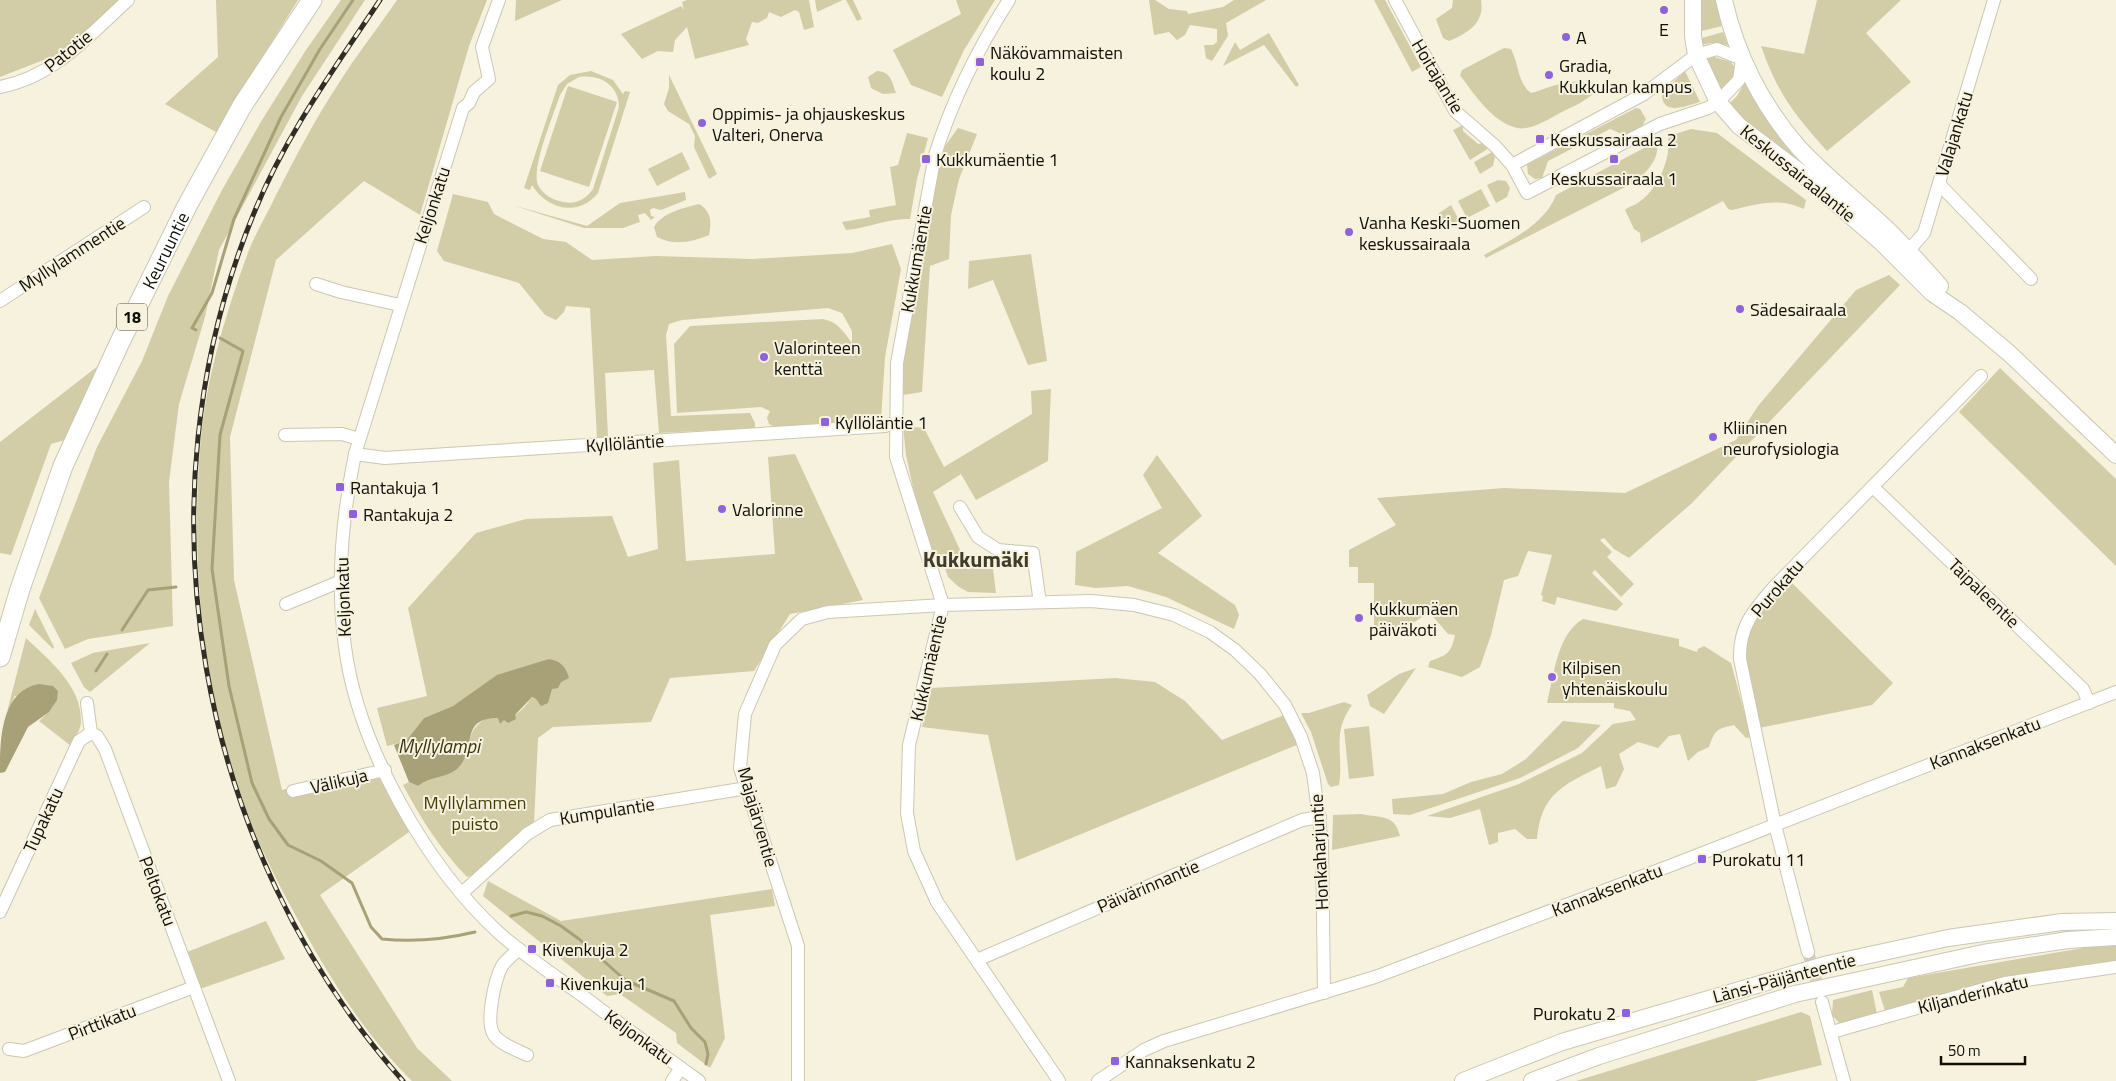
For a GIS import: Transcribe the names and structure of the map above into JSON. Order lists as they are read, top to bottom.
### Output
{
  "streets": {
    "highway": ["Keuruuntie", "18"],
    "main road": ["Keskussairaalantie", "Länsi-Päijänteentie"],
    "street": [
      "Patotie",
      "Hoitajantie",
      "Valajankatu",
      "Keljonkatu",
      "Myllylammentie",
      "Kukkumäentie",
      "Kyllöläntie",
      "Purokatu",
      "Taipaleentie",
      "Kannaksenkatu",
      "Välikuja",
      "Kumpulantie",
      "Majajärventie",
      "Tupakatu",
      "Honkaharjuntie",
      "Päivärinnantie",
      "Peltokatu",
      "Kiljanderinkatu",
      "Pirttikatu"
    ]
  },
  "crossings": [
    ["Hoitajantie", "Keskussairaalantie"],
    ["Valajankatu", "Keskussairaalantie"],
    ["Keljonkatu", "Kyllöläntie"],
    ["Keljonkatu", "Välikuja"],
    ["Keljonkatu", "Kumpulantie"],
    ["Kukkumäentie", "Kyllöläntie"],
    ["Kukkumäentie", "Majajärventie"],
    ["Kukkumäentie", "Honkaharjuntie"],
    ["Kukkumäentie", "Päivärinnantie"],
    ["Purokatu", "Taipaleentie"],
    ["Purokatu", "Kannaksenkatu"],
    ["Taipaleentie", "Kannaksenkatu"],
    ["Kannaksenkatu", "Honkaharjuntie"],
    ["Kumpulantie", "Majajärventie"],
    ["Majajärventie", "Honkaharjuntie"],
    ["Tupakatu", "Peltokatu"],
    ["Honkaharjuntie", "Päivärinnantie"],
    ["Peltokatu", "Pirttikatu"]
  ],
  "districts": ["Kukkumäki"],
  "water": ["Myllylampi"],
  "parks": ["Myllylammen puisto"],
  "places": {
    "other": [
      "E",
      "A",
      "Gradia, Kukkulan kampus",
      "Oppimis- ja ohjauskeskus Valteri, Onerva",
      "Vanha Keski-Suomen keskussairaala",
      "Sädesairaala",
      "Valorinteen kenttä",
      "Kliininen neurofysiologia",
      "Valorinne",
      "Kukkumäen päiväkoti",
      "Kilpisen yhtenäiskoulu"
    ],
    "transit": [
      "Näkövammaisten koulu 2",
      "Keskussairaala 2",
      "Kukkumäentie 1",
      "Keskussairaala 1",
      "Kyllöläntie 1",
      "Rantakuja 1",
      "Rantakuja 2",
      "Purokatu 11",
      "Kivenkuja 2",
      "Kivenkuja 1",
      "Purokatu 2",
      "Kannaksenkatu 2"
    ]
  },
  "scale_bar": "50 m"
}
